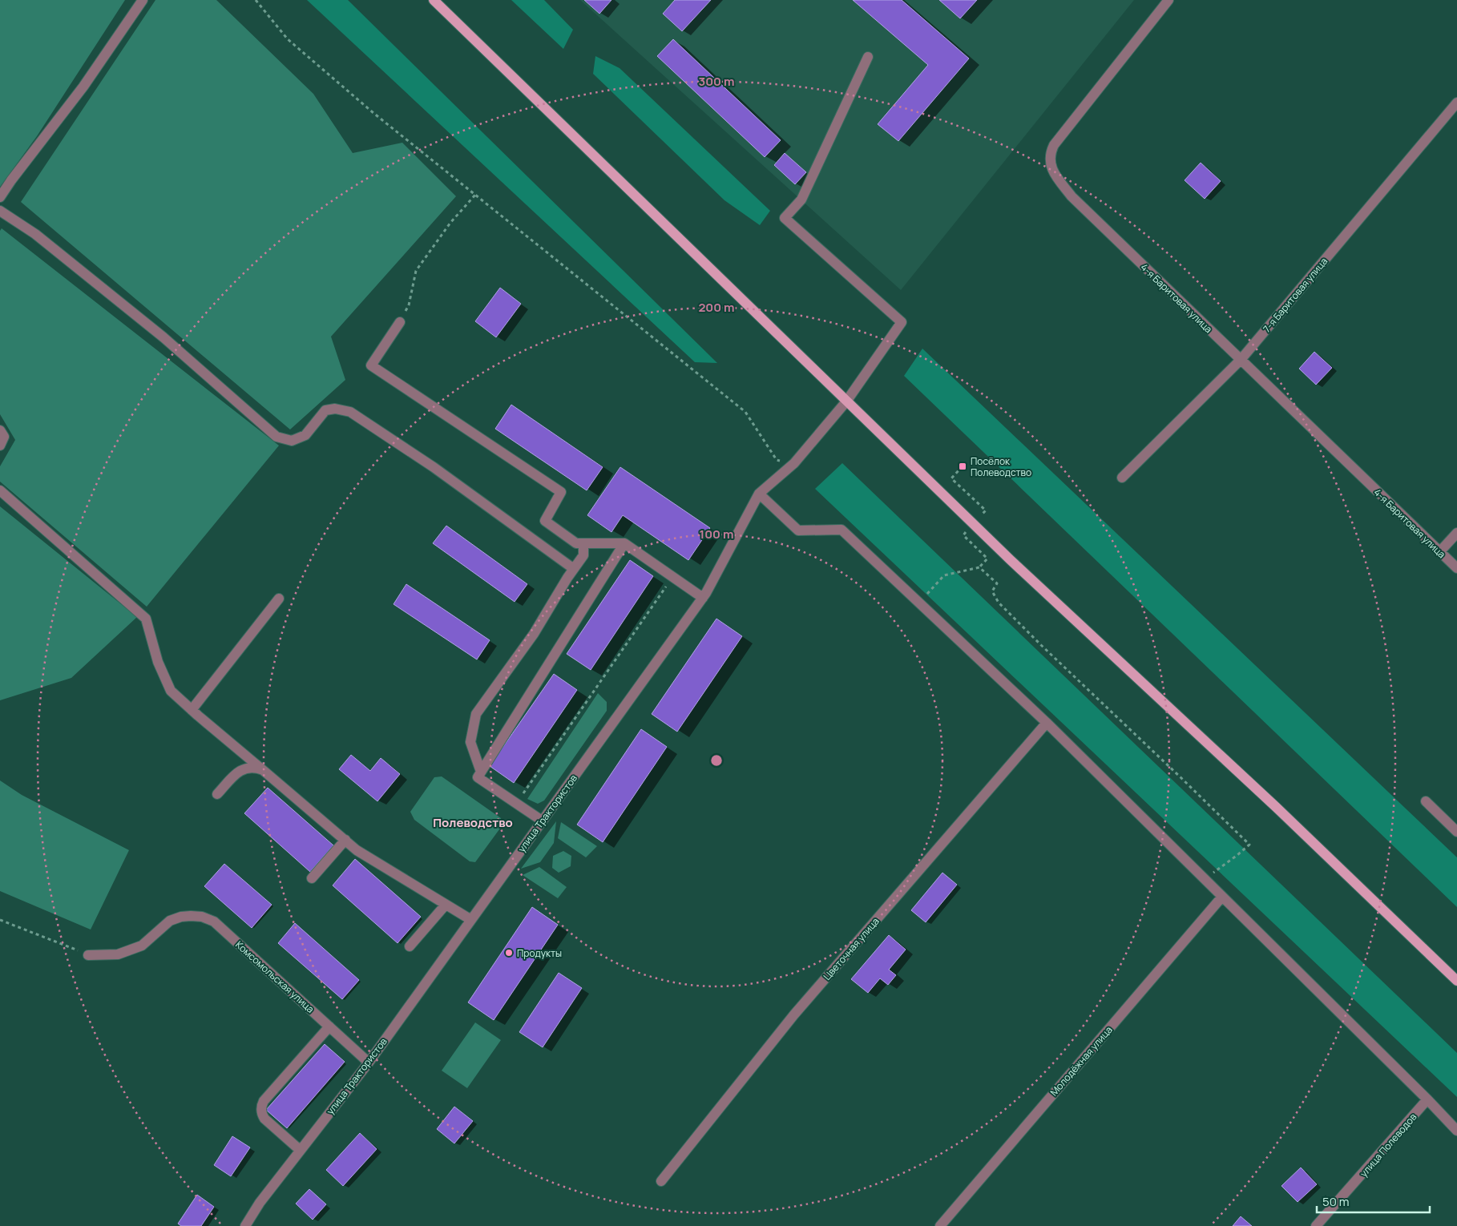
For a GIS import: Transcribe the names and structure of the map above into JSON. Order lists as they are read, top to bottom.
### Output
{
  "streets": {
    "street": [
      "7-я Баритовая улица",
      "4-я Баритовая улица",
      "улица Трактористов",
      "Цветочная улица",
      "Комсомольская улица",
      "Молодёжная улица",
      "улица Полеводов"
    ]
  },
  "crossings": [
    ["7-я Баритовая улица", "4-я Баритовая улица"],
    ["улица Трактористов", "Комсомольская улица"]
  ],
  "districts": ["Полеводство"],
  "places": {
    "transit": ["Посёлок Полеводство"],
    "other": ["Продукты"]
  },
  "scale_bar": "50 m",
  "rings": ["300 m", "200 m", "100 m"]
}
